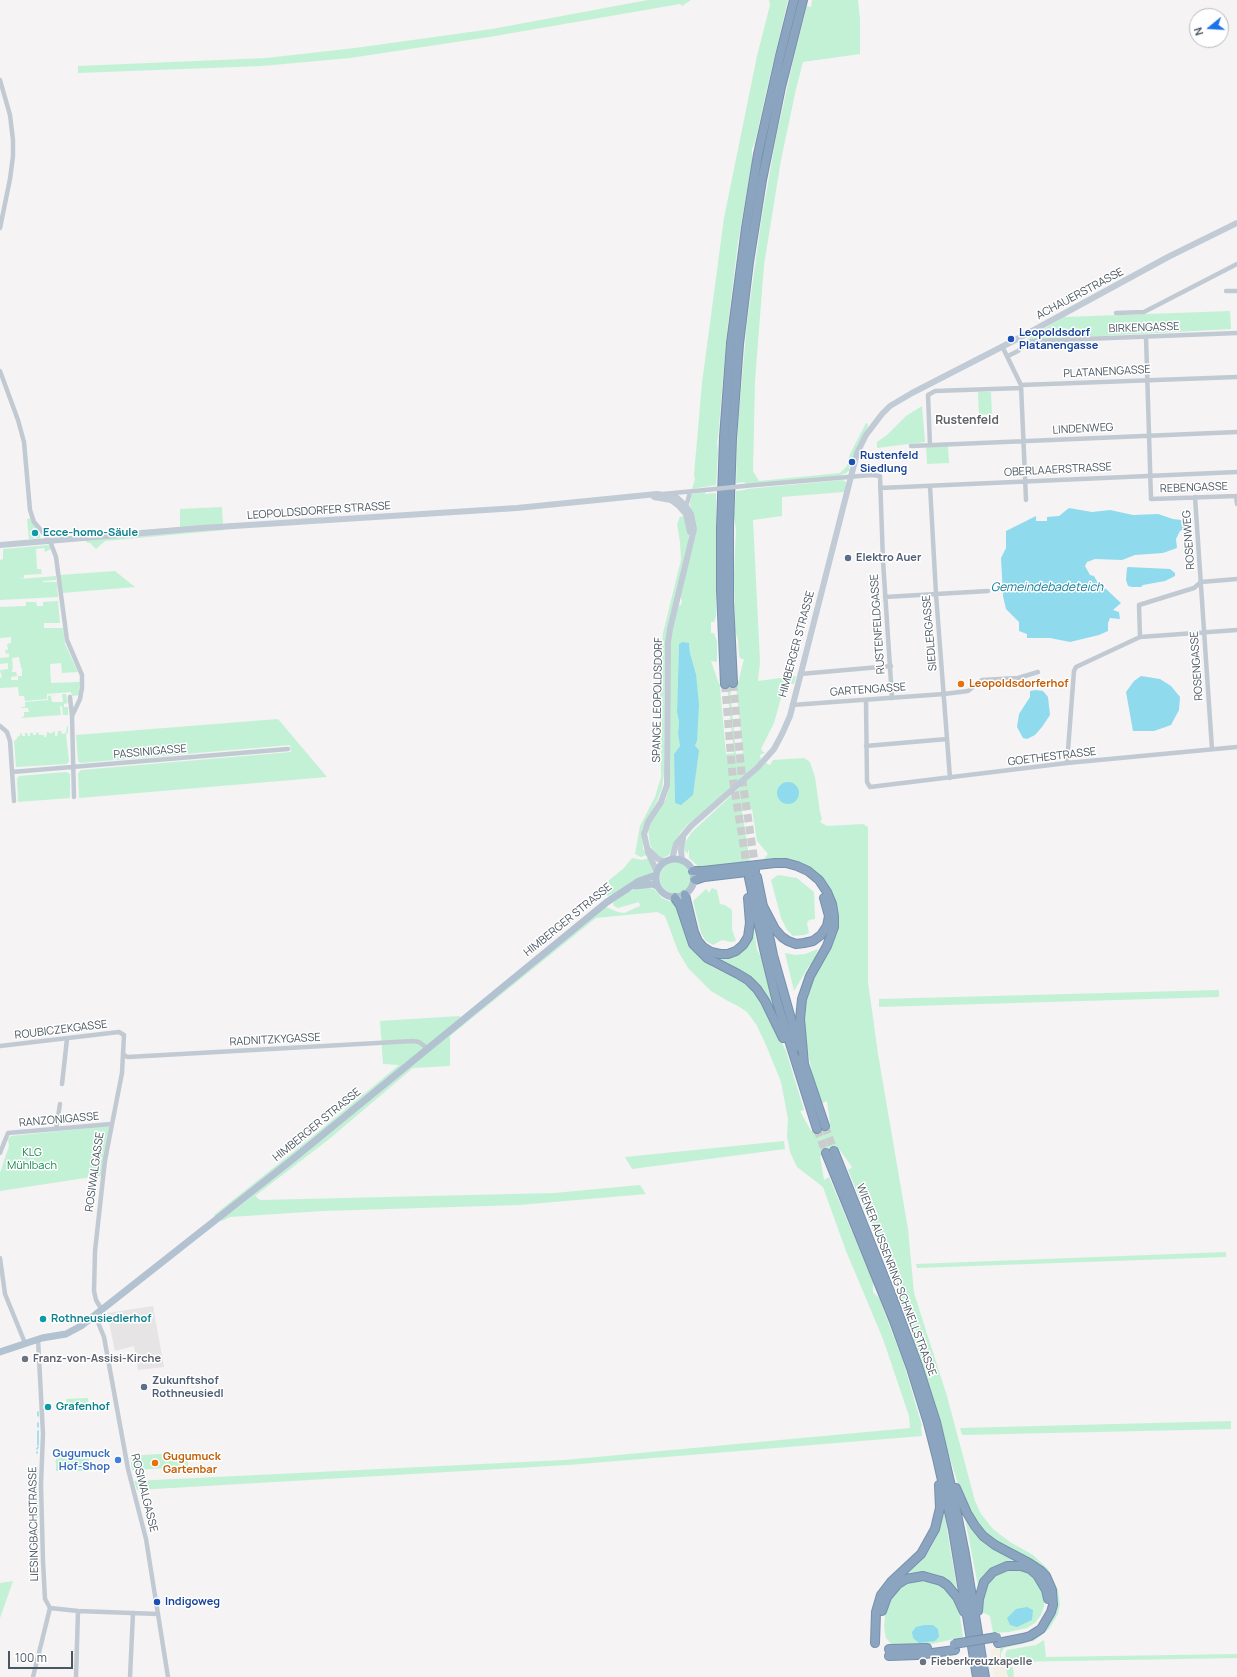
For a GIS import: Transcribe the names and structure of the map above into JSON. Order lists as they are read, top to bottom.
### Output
{
  "streets": {
    "highway": ["WIENER AUSSENRING SCHNELLSTRASSE"],
    "main road": [
      "ACHAUERSTRASSE",
      "LEOPOLDSDORFER STRASSE",
      "HIMBERGER STRASSE",
      "SPANGE LEOPOLDSDORF"
    ],
    "street": [
      "BIRKENGASSE",
      "PLATANENGASSE",
      "LINDENWEG",
      "OBERLAAERSTRASSE",
      "REBENGASSE",
      "ROSENWEG",
      "RUSTENFELDGASSE",
      "SIEDLERGASSE",
      "ROSENGASSE",
      "GARTENGASSE",
      "PASSINIGASSE",
      "GOETHESTRASSE",
      "ROUBICZEKGASSE",
      "RADNITZKYGASSE",
      "RANZONIGASSE",
      "ROSIWALGASSE",
      "LIESINGBACHSTRASSE"
    ]
  },
  "crossings": [
    ["ACHAUERSTRASSE", "HIMBERGER STRASSE"],
    ["PLATANENGASSE", "LINDENWEG"],
    ["OBERLAAERSTRASSE", "REBENGASSE"],
    ["OBERLAAERSTRASSE", "RUSTENFELDGASSE"],
    ["OBERLAAERSTRASSE", "SIEDLERGASSE"],
    ["REBENGASSE", "ROSENWEG"],
    ["LEOPOLDSDORFER STRASSE", "RUSTENFELDGASSE"],
    ["LEOPOLDSDORFER STRASSE", "HIMBERGER STRASSE"],
    ["LEOPOLDSDORFER STRASSE", "SPANGE LEOPOLDSDORF"],
    ["ROSENWEG", "ROSENGASSE"],
    ["RUSTENFELDGASSE", "GARTENGASSE"],
    ["SIEDLERGASSE", "GARTENGASSE"],
    ["SIEDLERGASSE", "GOETHESTRASSE"],
    ["HIMBERGER STRASSE", "GARTENGASSE"],
    ["HIMBERGER STRASSE", "SPANGE LEOPOLDSDORF"],
    ["HIMBERGER STRASSE", "RADNITZKYGASSE"],
    ["HIMBERGER STRASSE", "ROSIWALGASSE"],
    ["HIMBERGER STRASSE", "LIESINGBACHSTRASSE"],
    ["ROSENGASSE", "GOETHESTRASSE"],
    ["ROUBICZEKGASSE", "ROSIWALGASSE"],
    ["RADNITZKYGASSE", "ROSIWALGASSE"],
    ["RANZONIGASSE", "ROSIWALGASSE"]
  ],
  "districts": ["Rustenfeld"],
  "water": ["Gemeindebadeteich"],
  "parks": ["KLG Mühlbach"],
  "places": [
    "Leopoldsdorf Platanengasse",
    "Rustenfeld Siedlung",
    "Ecce-homo-Säule",
    "Elektro Auer",
    "Leopoldsdorferhof",
    "Rothneusiedlerhof",
    "Franz-von-Assisi-Kirche",
    "Zukunftshof Rothneusiedl",
    "Grafenhof",
    "Gugumuck Hof-Shop",
    "Gugumuck Gartenbar",
    "Indigoweg",
    "Fieberkreuzkapelle"
  ],
  "scale_bar": "100 m",
  "north": "left"
}
